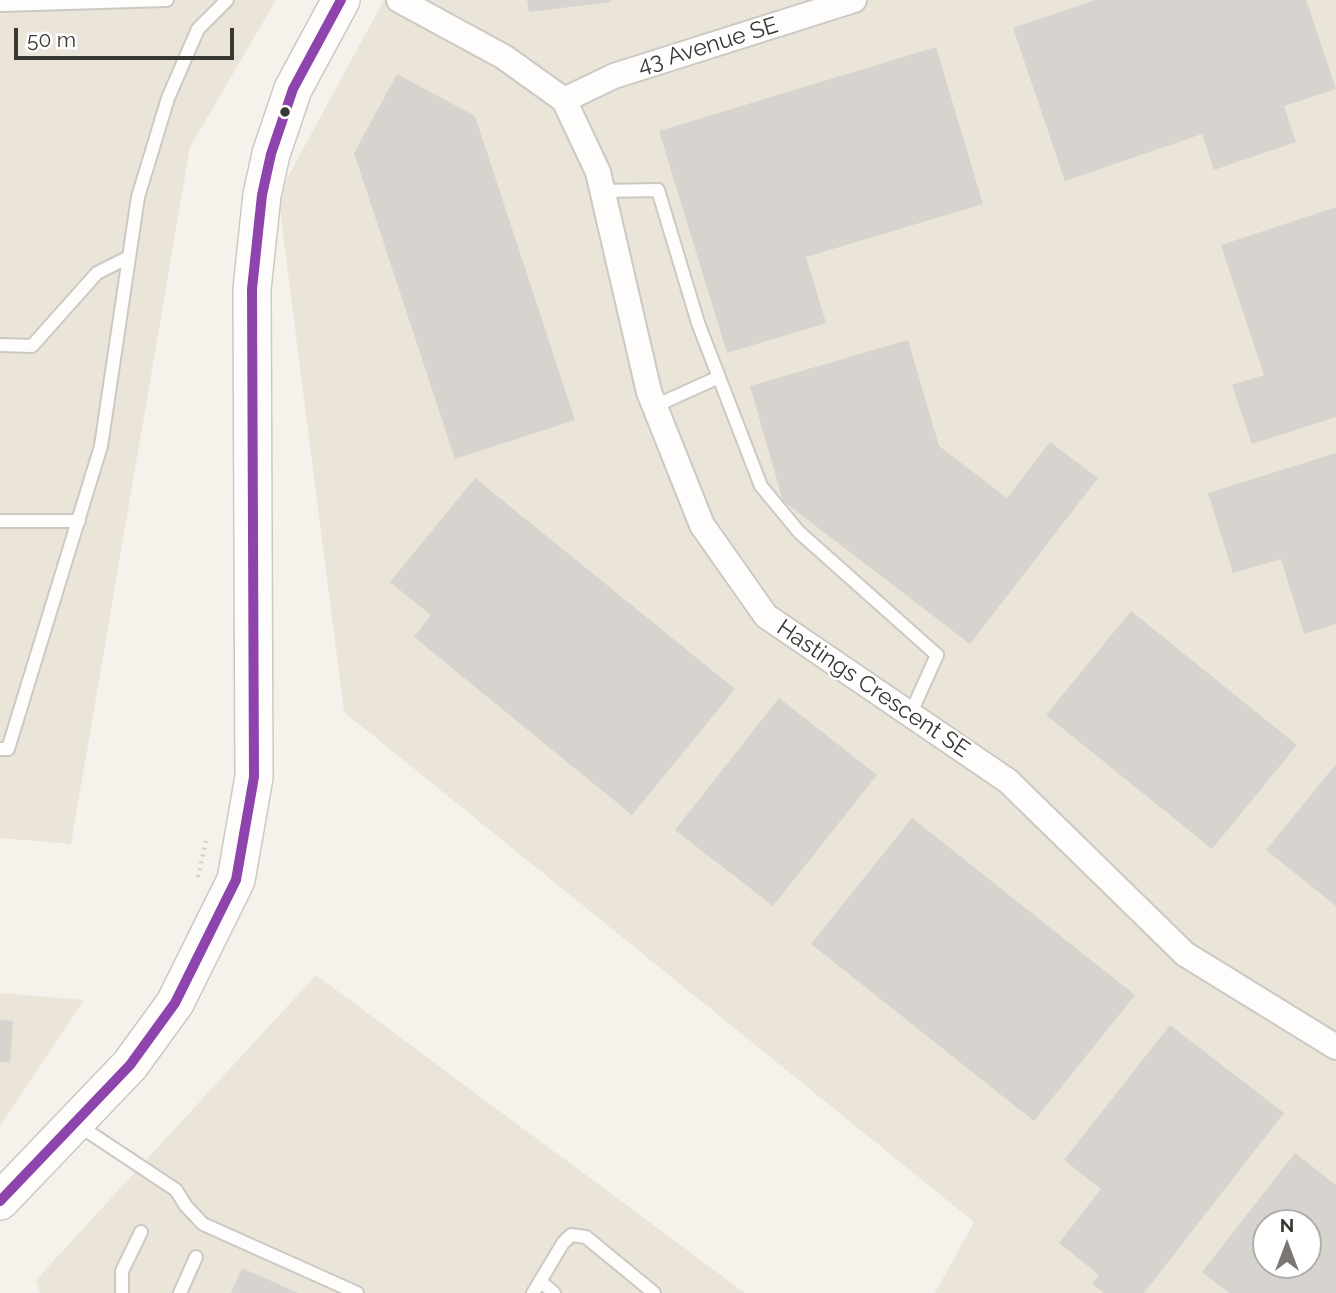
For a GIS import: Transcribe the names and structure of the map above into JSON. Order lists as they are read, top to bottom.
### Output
{
  "streets": {
    "street": ["43 Avenue SE", "Hastings Crescent SE"]
  },
  "crossings": [
    ["43 Avenue SE", "Hastings Crescent SE"]
  ],
  "scale_bar": "50 m",
  "north": "top"
}
